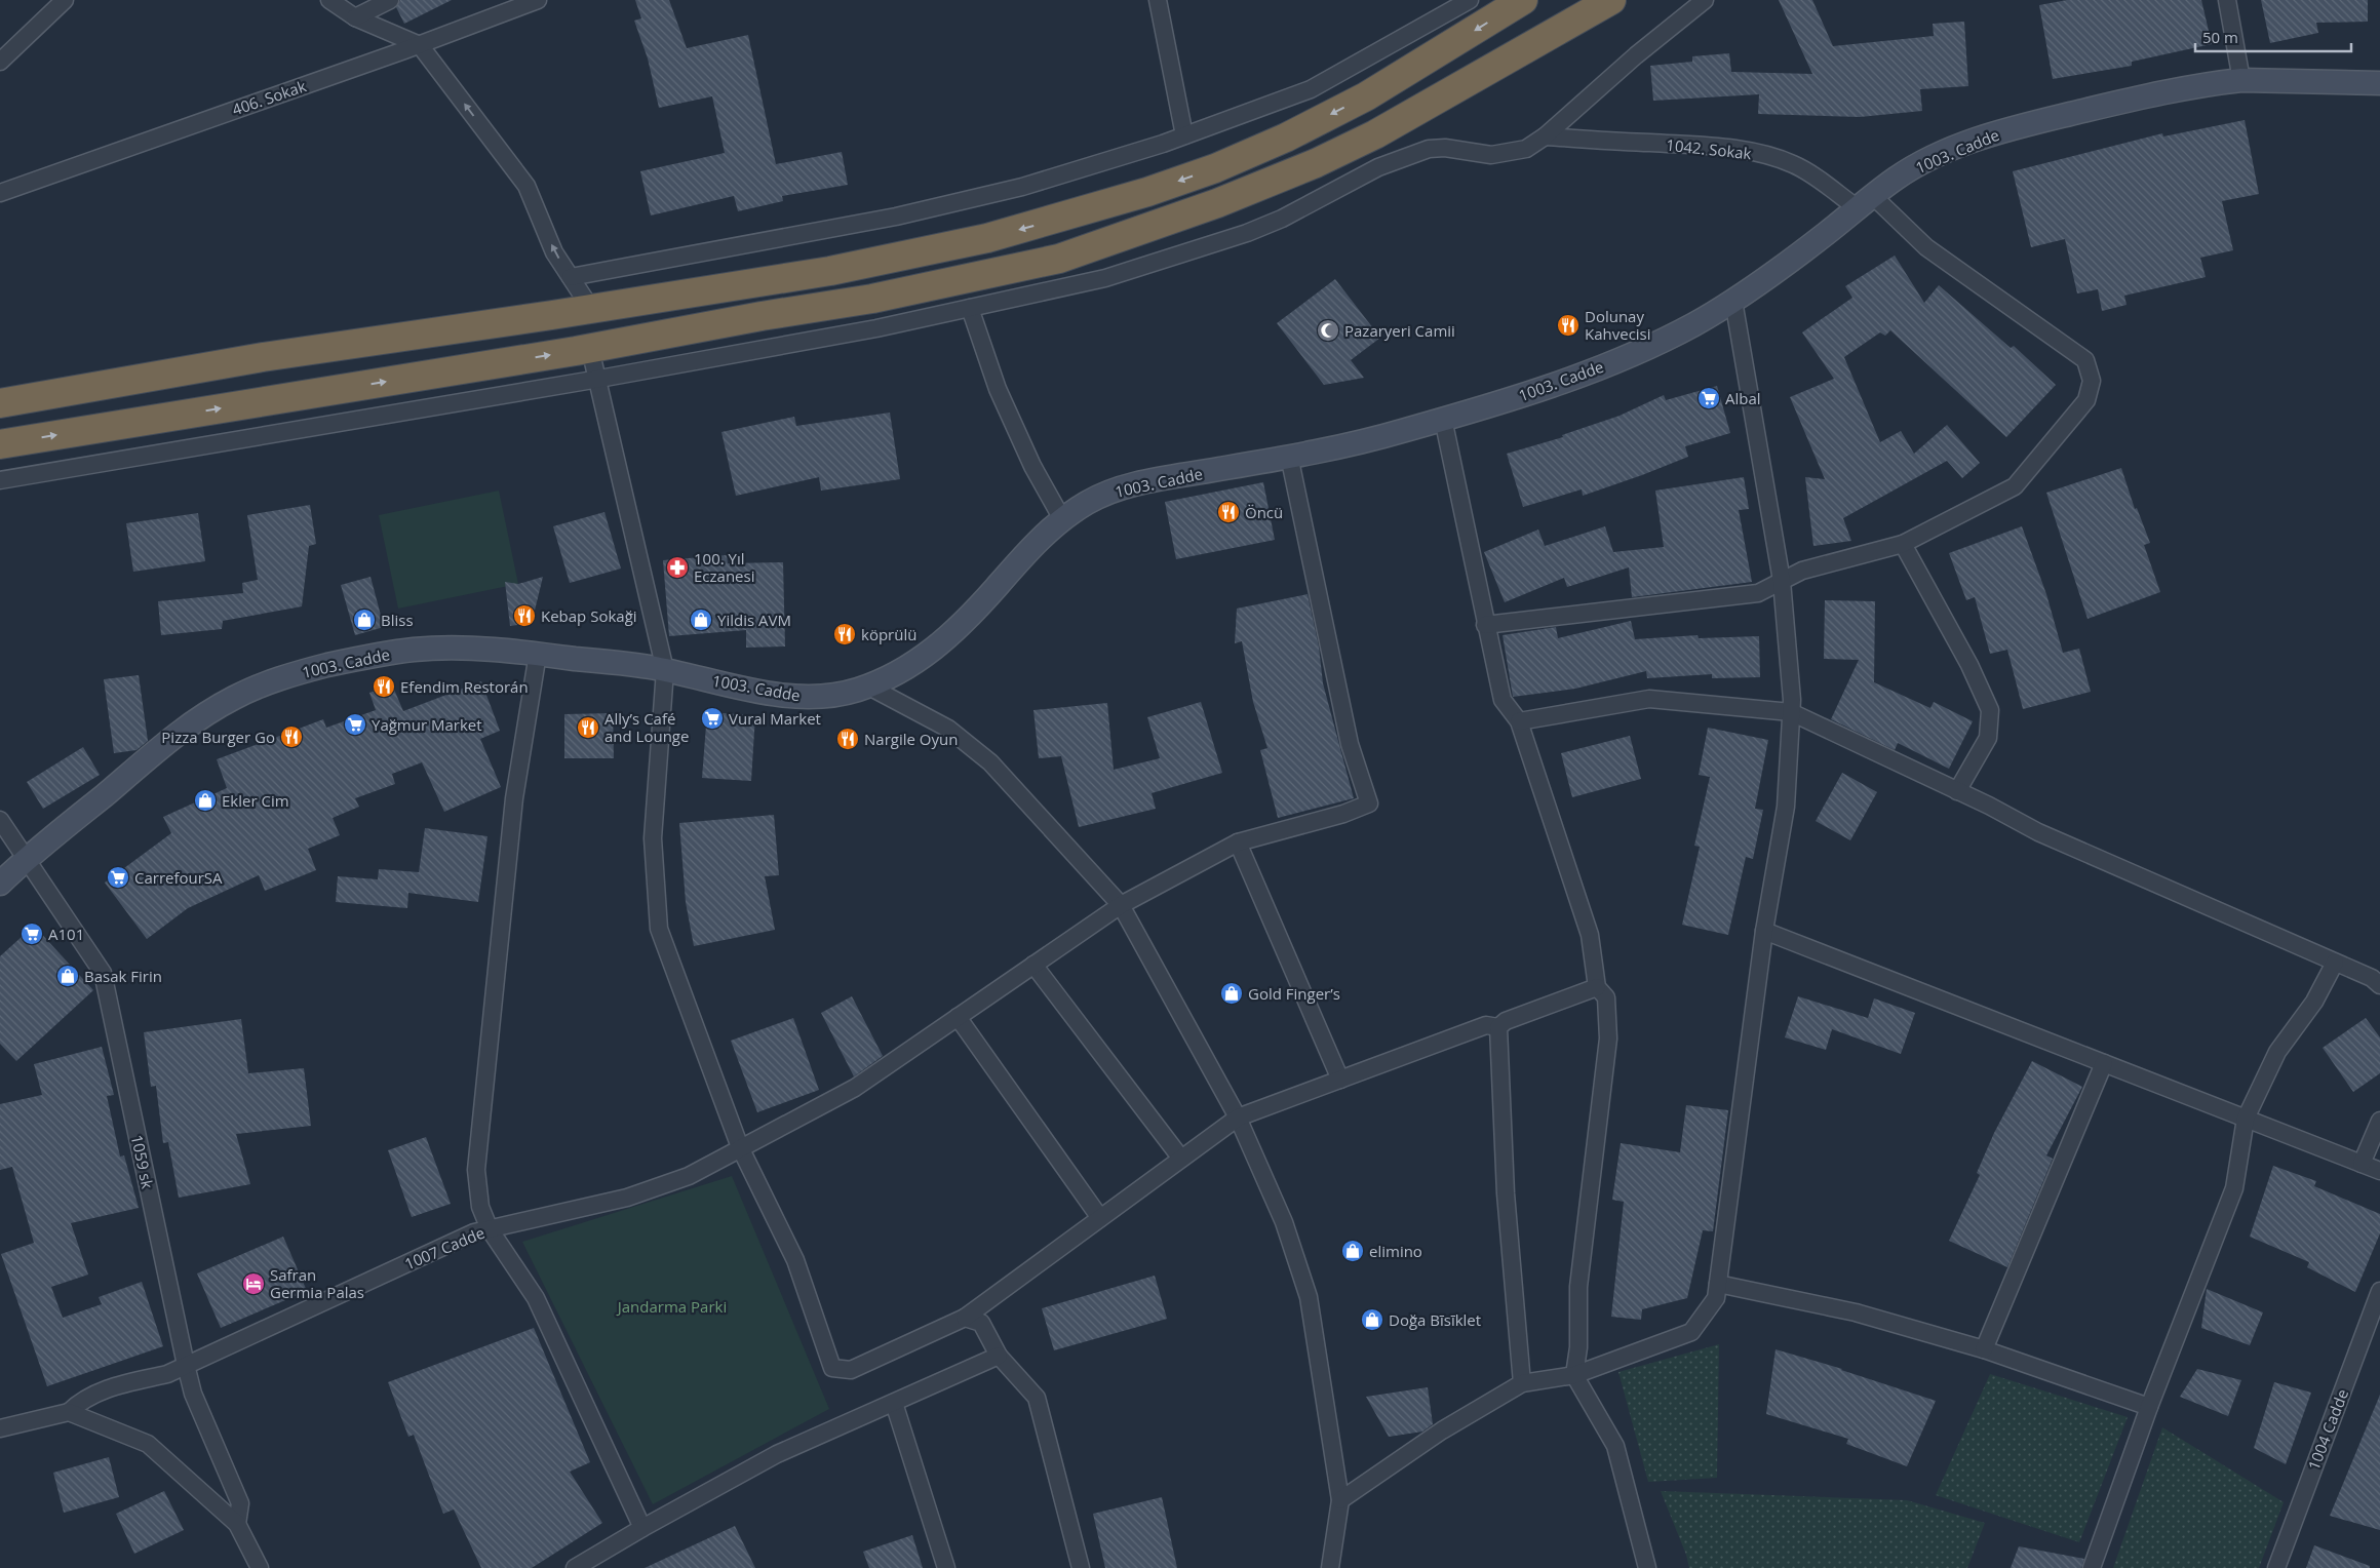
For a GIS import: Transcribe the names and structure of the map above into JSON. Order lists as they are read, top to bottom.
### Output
{
  "streets": {
    "main road": ["1003. Cadde"],
    "street": [
      "406. Sokak",
      "1042. Sokak",
      "1059 sk",
      "1007 Cadde",
      "1004 Cadde"
    ]
  },
  "crossings": [
    ["1042. Sokak", "1003. Cadde"],
    ["1003. Cadde", "1059 sk"],
    ["1003. Cadde", "1007 Cadde"],
    ["1059 sk", "1007 Cadde"]
  ],
  "parks": ["Jandarma Parki"],
  "places": {
    "restaurant": [
      "Dolunay Kahvecisi",
      "Öncü",
      "Kebap Sokaği",
      "köprülü",
      "Efendim Restorán",
      "Ally’s Café and Lounge",
      "Pizza Burger Go",
      "Nargile Oyun"
    ],
    "mosque": ["Pazaryeri Camii"],
    "supermarket": [
      "Albal",
      "Vural Market",
      "Yağmur Market",
      "CarrefourSA",
      "A101"
    ],
    "pharmacy": ["100. Yıl Eczanesi"],
    "shop": [
      "Bliss",
      "Yildis AVM",
      "Ekler Cim",
      "Basak Firin",
      "Gold Finger’s",
      "elimino",
      "Doğa Bīsīklet"
    ],
    "hotel": ["Safran Germia Palas"]
  },
  "scale_bar": "50 m"
}
